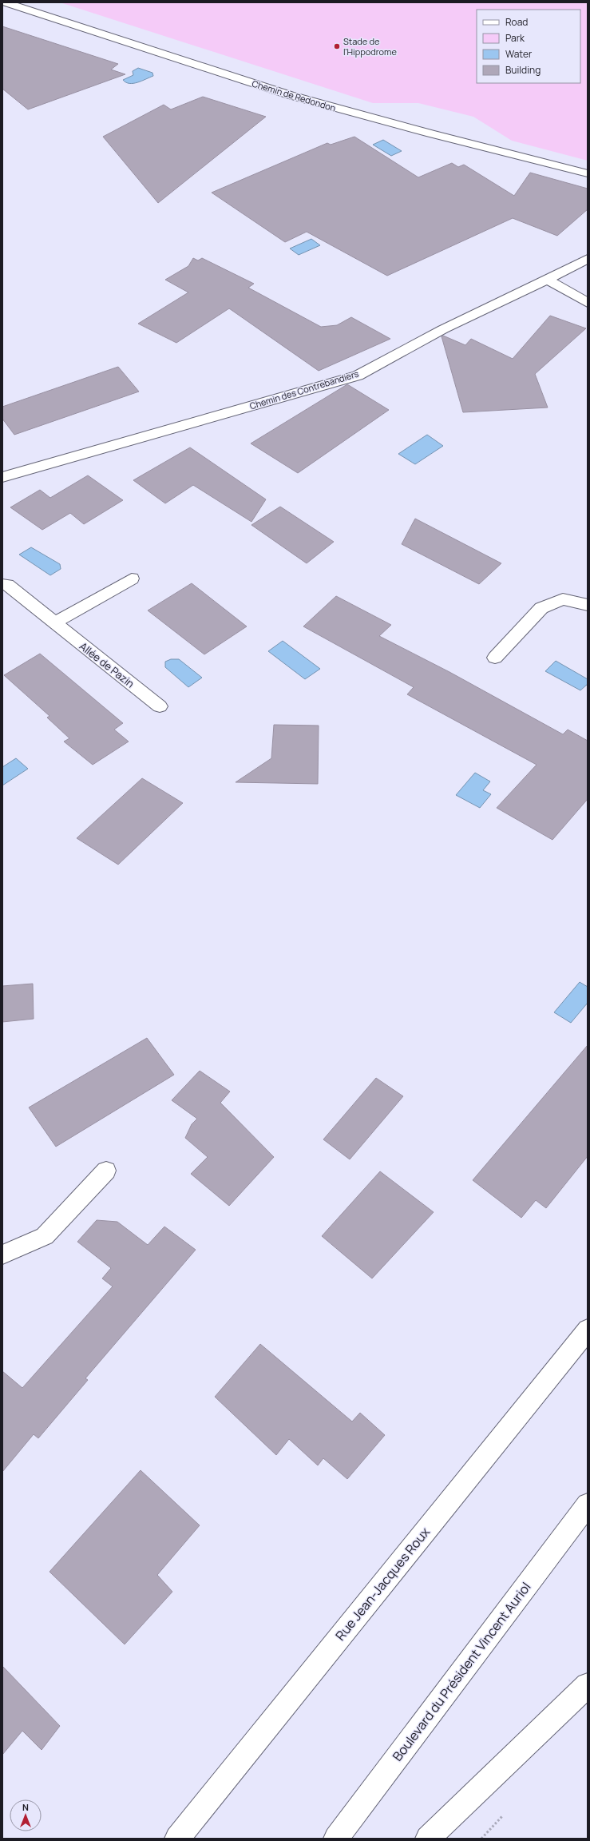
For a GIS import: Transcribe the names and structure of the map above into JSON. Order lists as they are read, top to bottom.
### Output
{
  "streets": {
    "street": [
      "Chemin de Redondon",
      "Chemin des Contrebandiers",
      "Allée de Pazin",
      "Rue Jean-Jacques Roux",
      "Boulevard du Président Vincent Auriol"
    ]
  },
  "places": ["Stade de l'Hippodrome"],
  "legend": [
    "Road",
    "Park",
    "Water",
    "Building"
  ],
  "north": "top"
}
